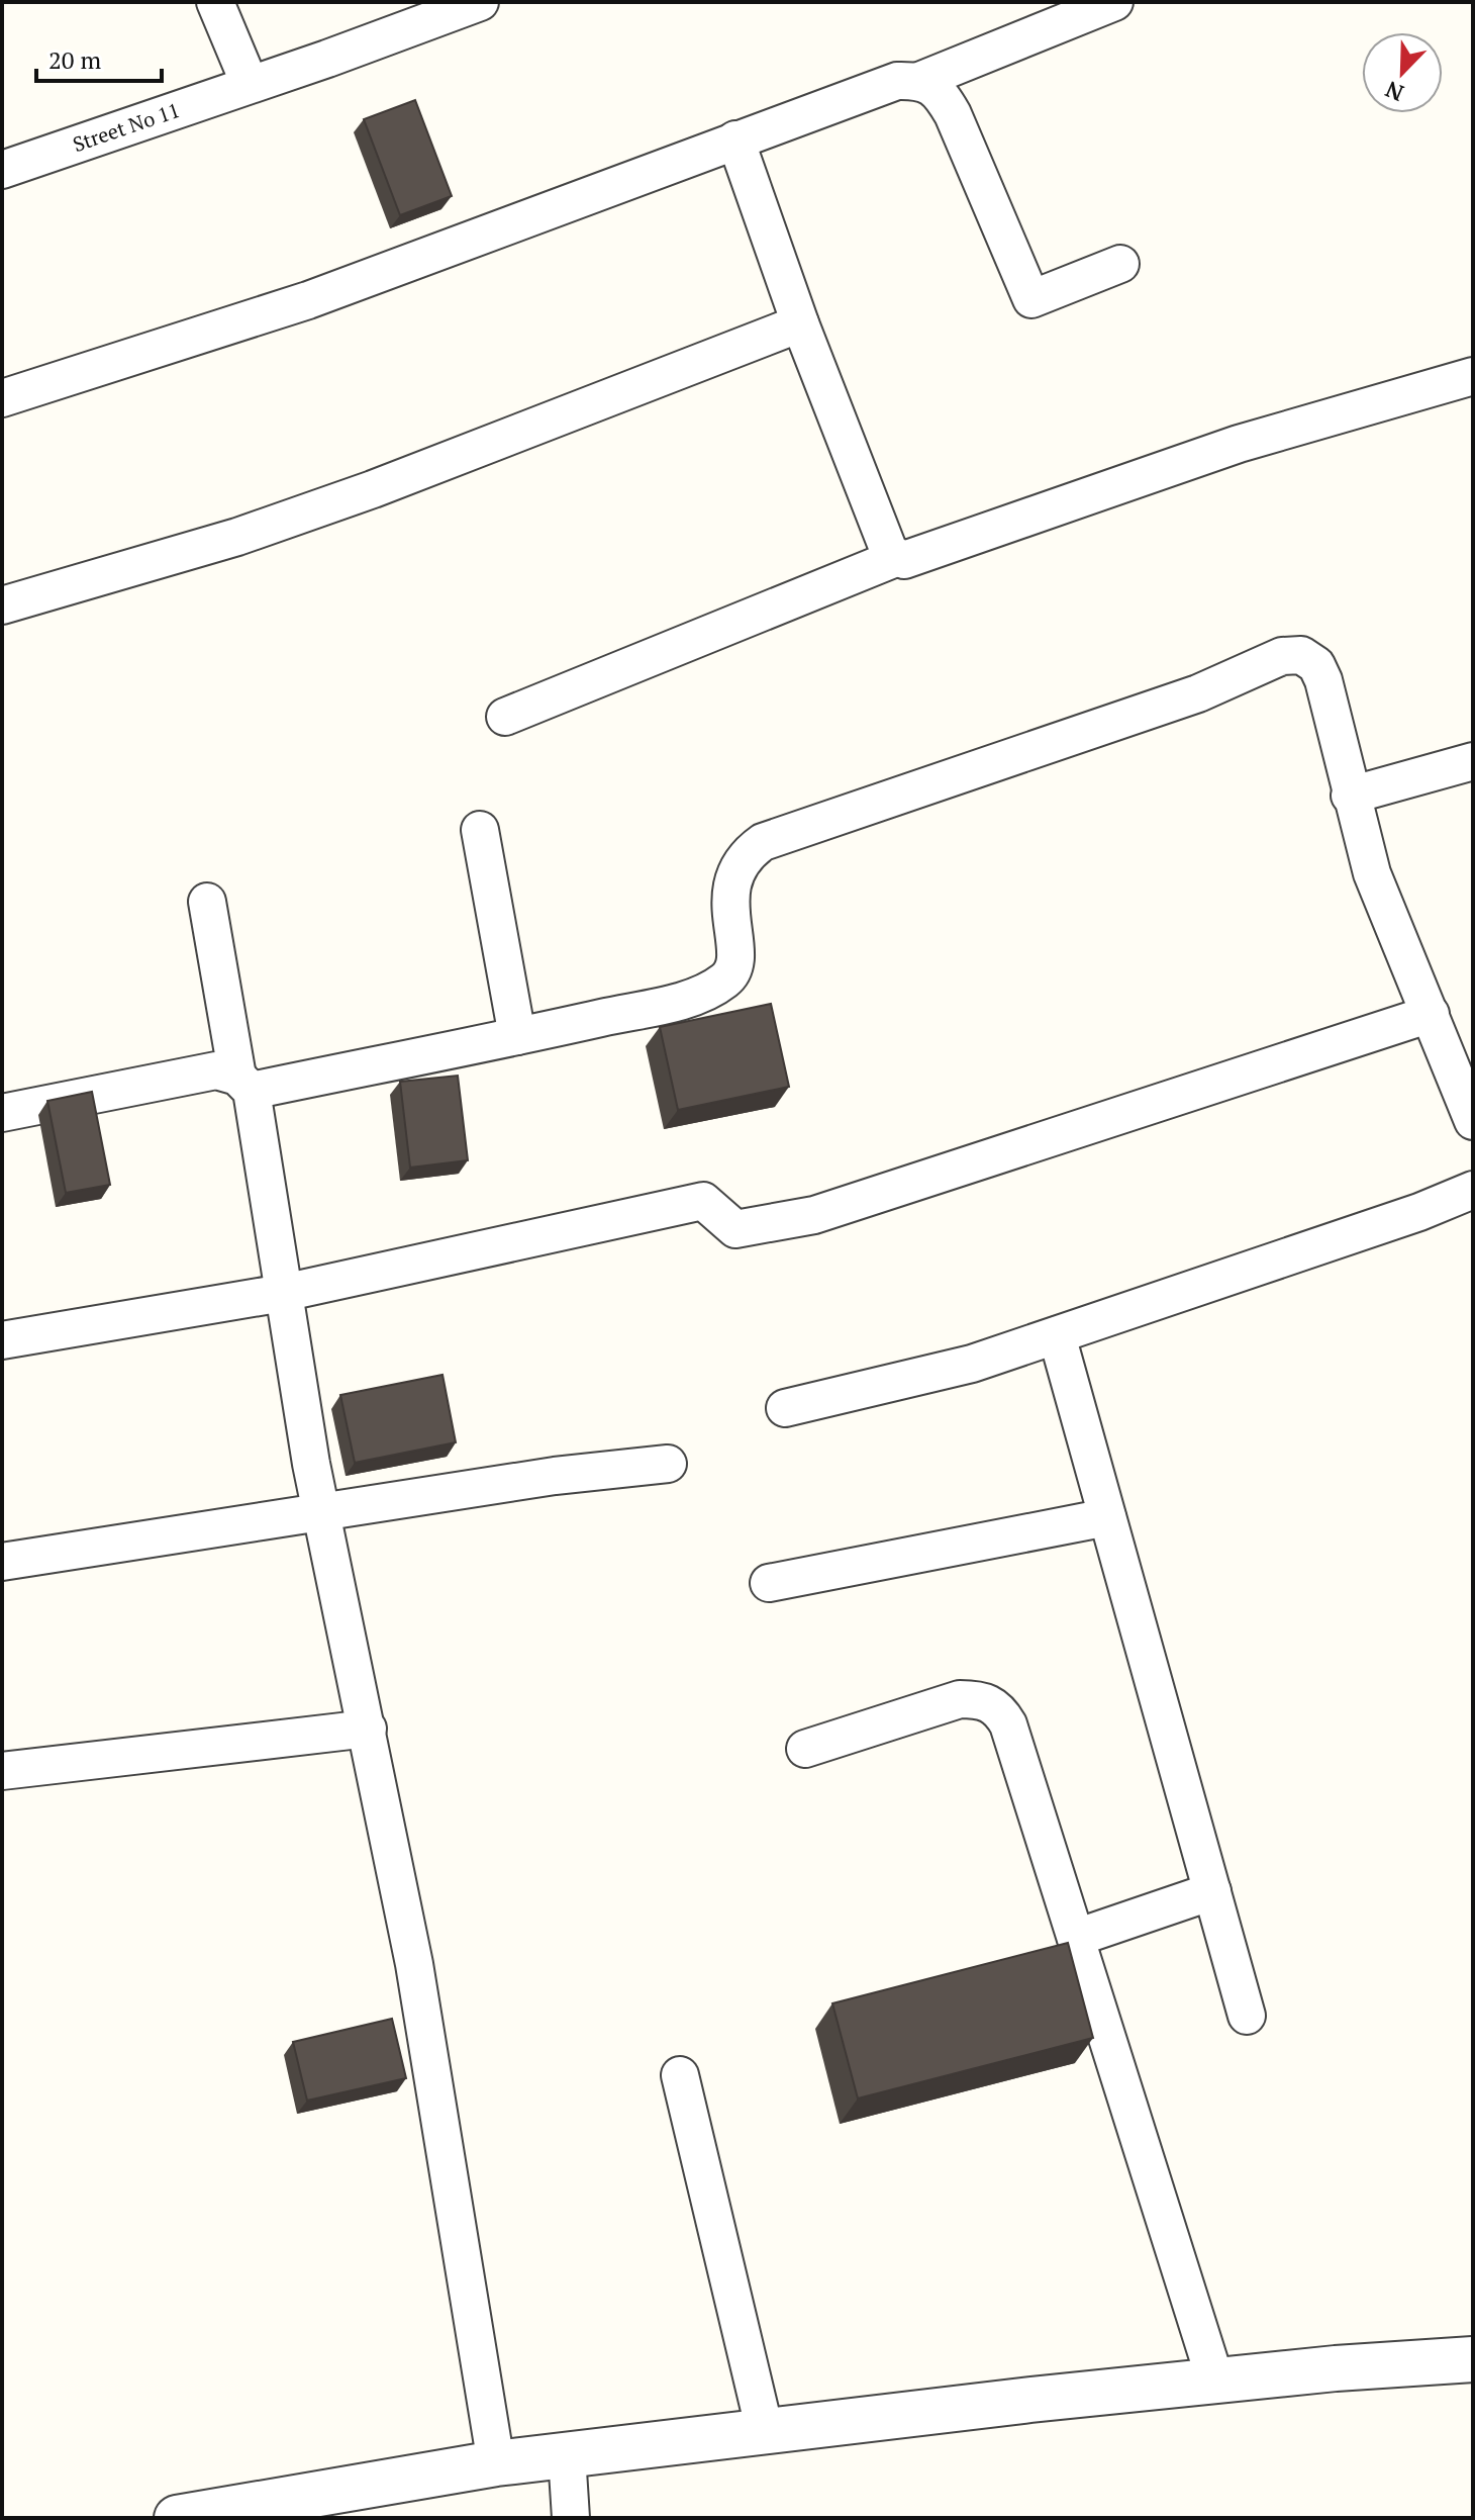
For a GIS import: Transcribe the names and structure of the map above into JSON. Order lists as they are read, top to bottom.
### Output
{
  "streets": {
    "street": ["Street No 11"]
  },
  "scale_bar": "20 m",
  "north": "bottom left"
}
